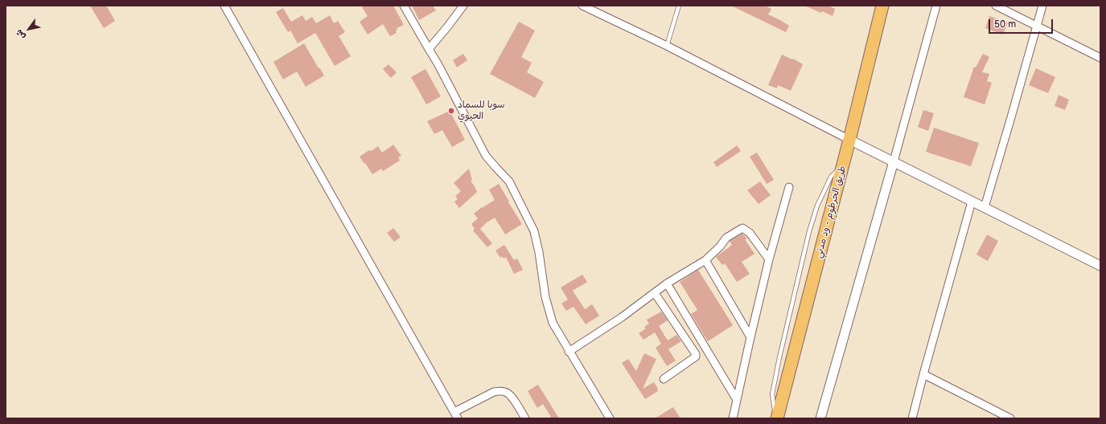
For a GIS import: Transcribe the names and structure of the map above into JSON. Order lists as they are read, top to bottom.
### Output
{
  "streets": {
    "highway": ["طريق الخرطوم - ود مدني"]
  },
  "places": ["سوبا للسماد الحيوي"],
  "scale_bar": "50 m",
  "north": "bottom left"
}
